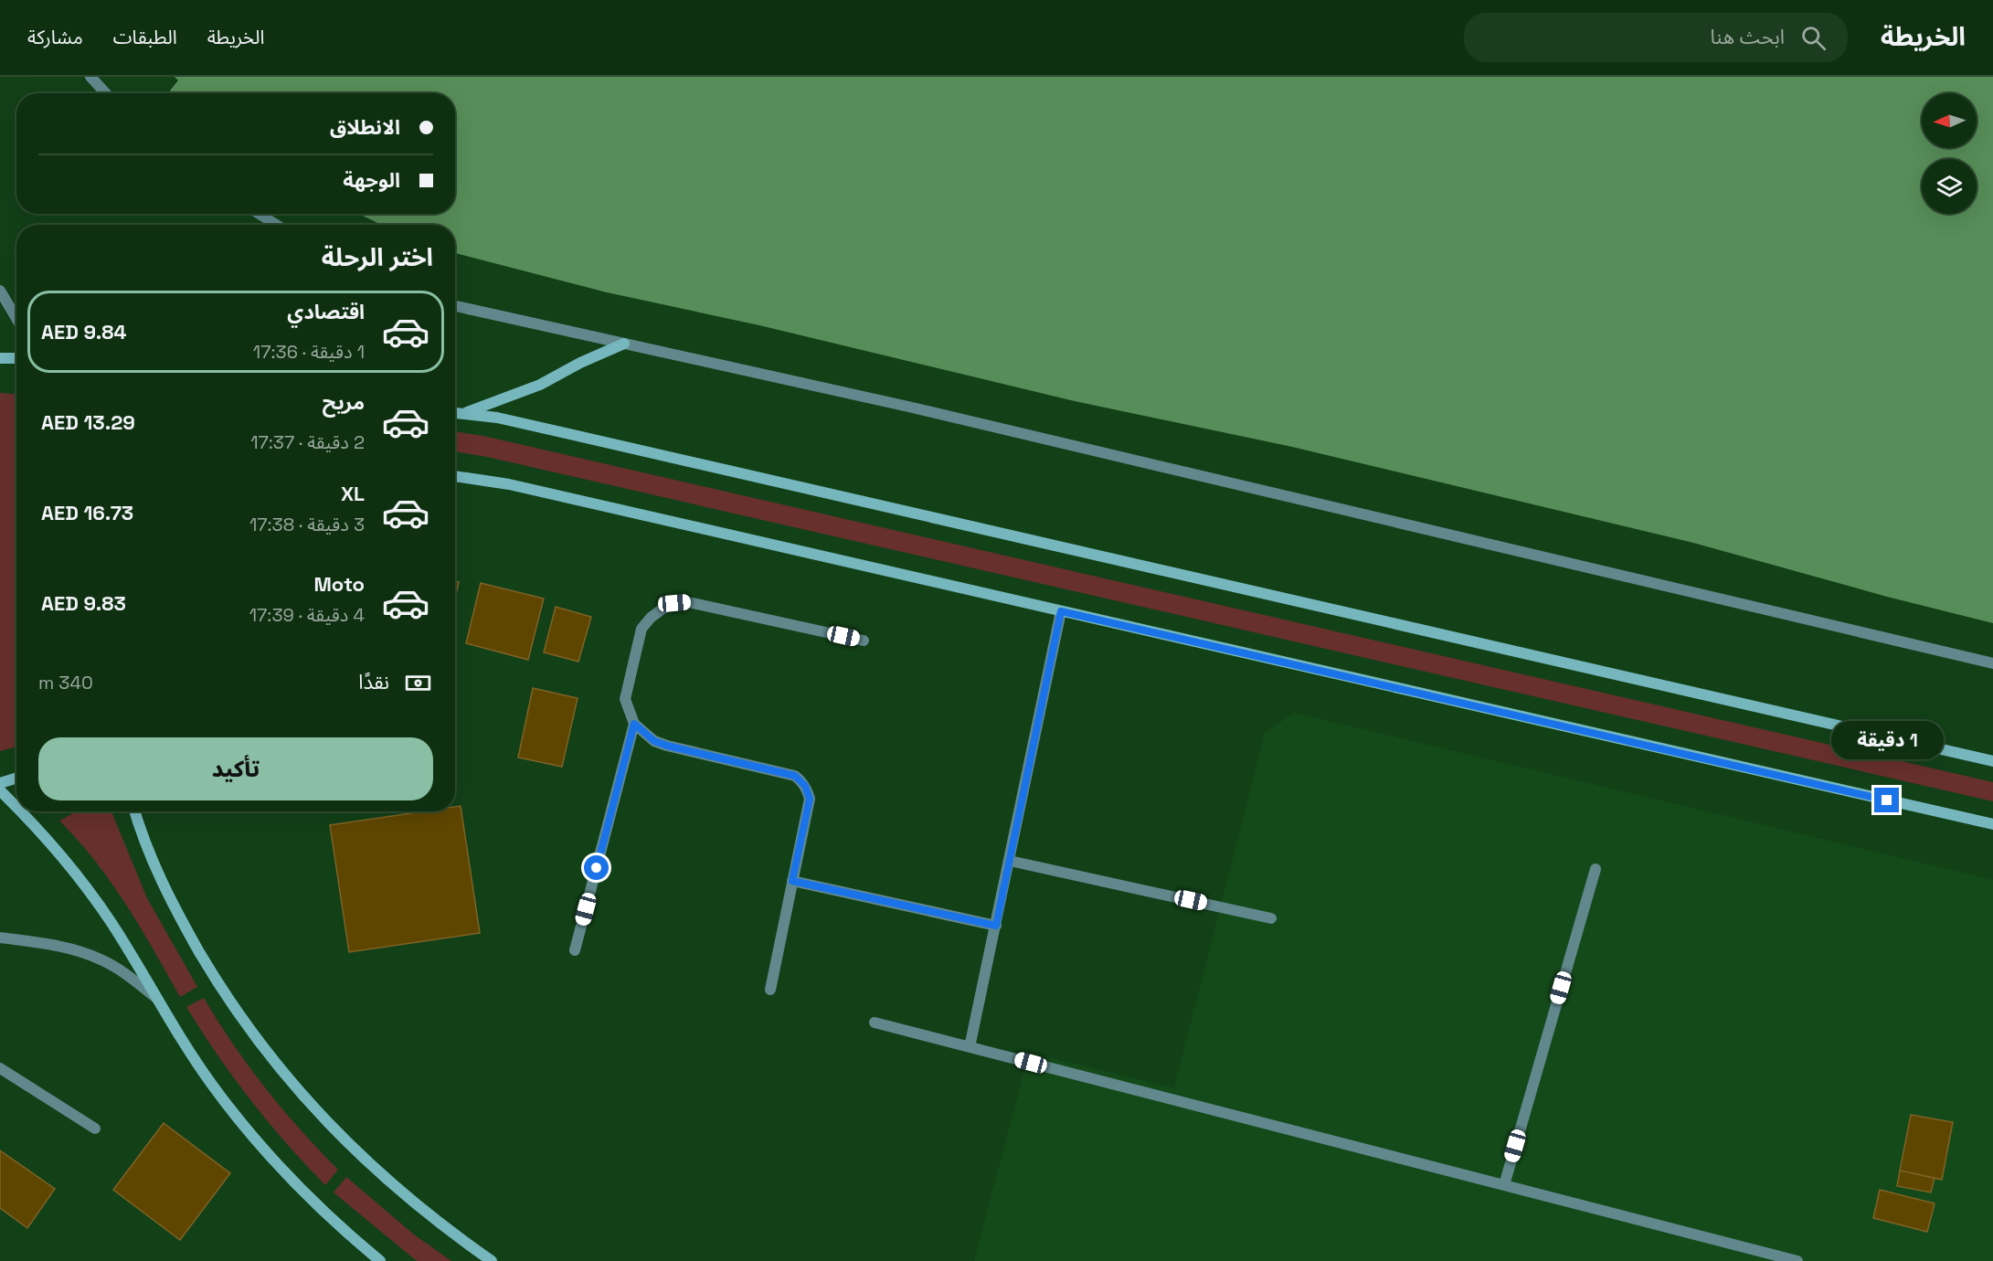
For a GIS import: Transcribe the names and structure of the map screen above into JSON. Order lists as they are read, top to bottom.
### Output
{
  "north": "left",
  "page": {
    "header": "الخريطة",
    "search": "ابحث هنا",
    "nav": ["الخريطة", "الطبقات", "مشاركة"],
    "banner": ["الانطلاق", "الوجهة"],
    "heading": "اختر الرحلة",
    "list": [
      {
        "name": "اقتصادي",
        "note": "1 دقيقة · 17:36",
        "value": "AED 9.84"
      },
      {
        "name": "مريح",
        "note": "2 دقيقة · 17:37",
        "value": "AED 13.29"
      },
      {
        "name": "XL",
        "note": "3 دقيقة · 17:38",
        "value": "AED 16.73"
      },
      {
        "name": "Moto",
        "note": "4 دقيقة · 17:39",
        "value": "AED 9.83"
      }
    ],
    "pay": ["نقدًا", "340 m"],
    "bubble": "1 دقيقة",
    "buttons": "تأكيد"
  }
}
